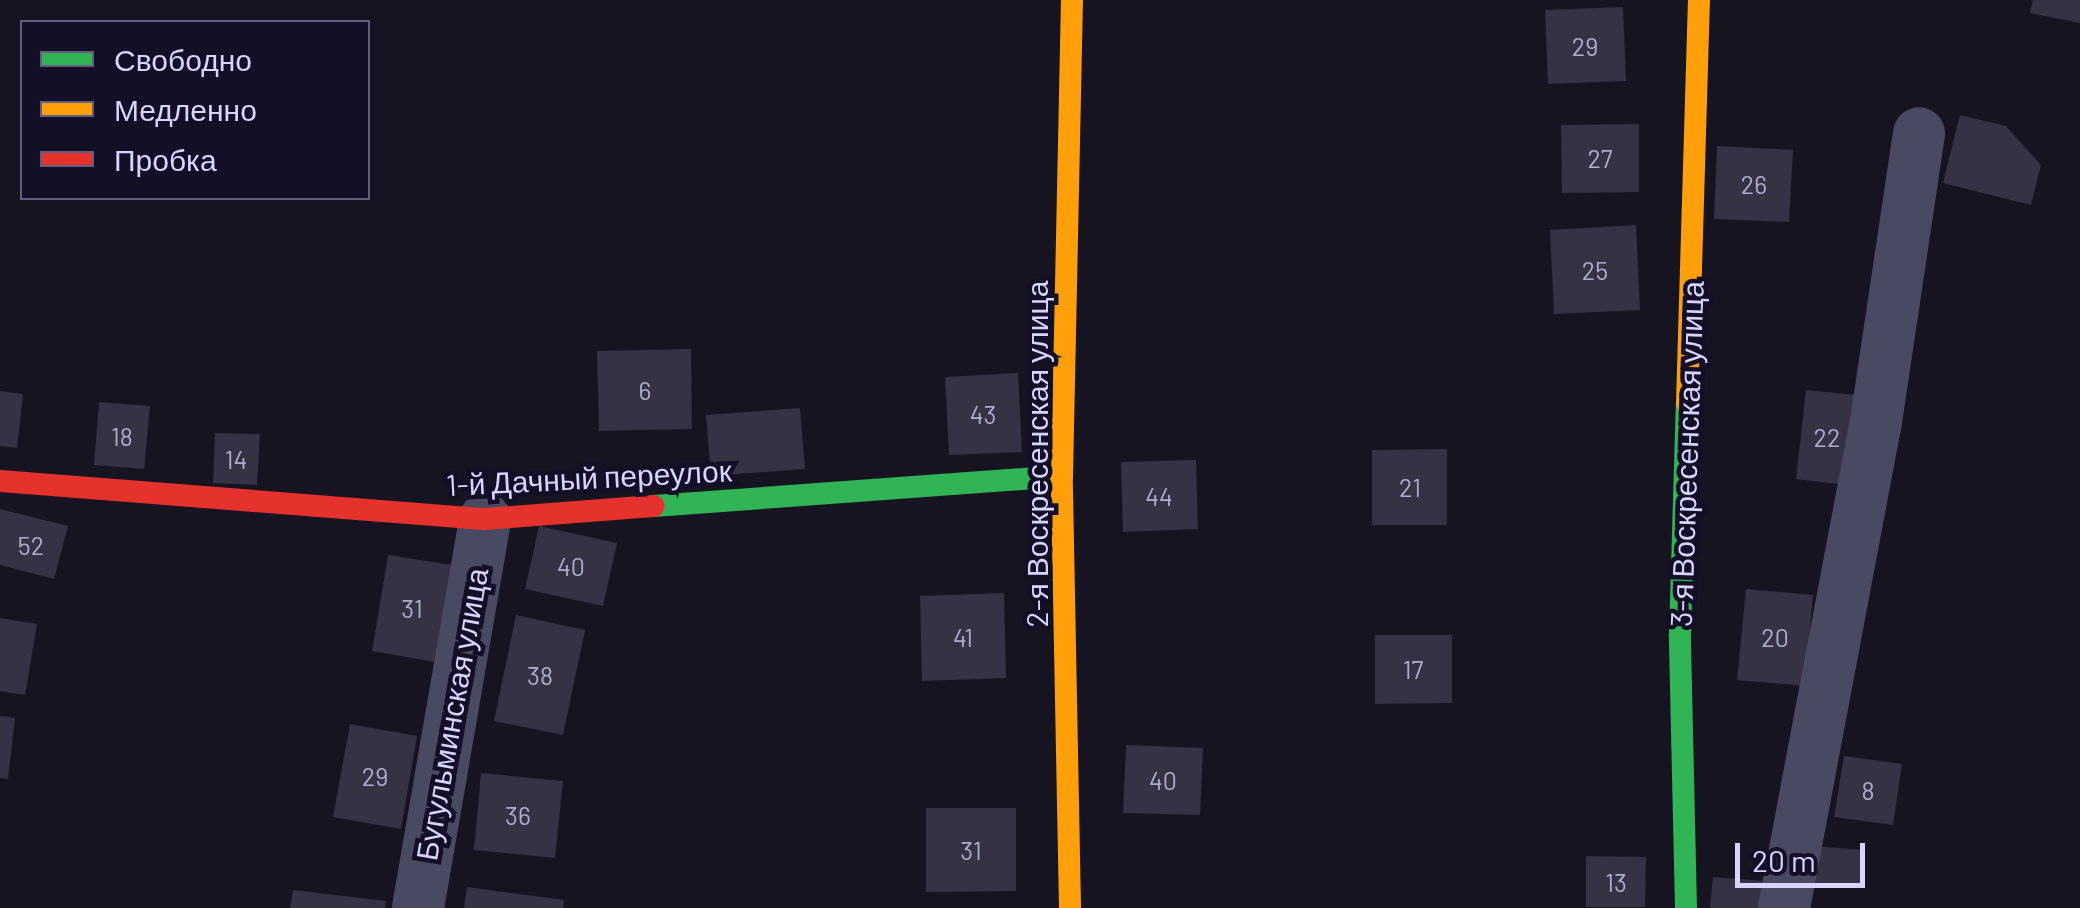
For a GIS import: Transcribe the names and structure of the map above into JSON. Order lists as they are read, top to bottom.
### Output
{
  "streets": {
    "street": [
      "2-я Воскресенская улица",
      "3-я Воскресенская улица",
      "1-й Дачный переулок",
      "Бугульминская улица"
    ]
  },
  "crossings": [
    ["2-я Воскресенская улица", "1-й Дачный переулок"],
    ["1-й Дачный переулок", "Бугульминская улица"]
  ],
  "house_numbers": [
    "29",
    "27",
    "26",
    "25",
    "6",
    "43",
    "18",
    "22",
    "14",
    "21",
    "44",
    "52",
    "40",
    "31",
    "41",
    "20",
    "17",
    "38",
    "29",
    "40",
    "8",
    "36",
    "31",
    "13"
  ],
  "legend": ["Свободно", "Медленно", "Пробка"],
  "scale_bar": "20 m"
}
